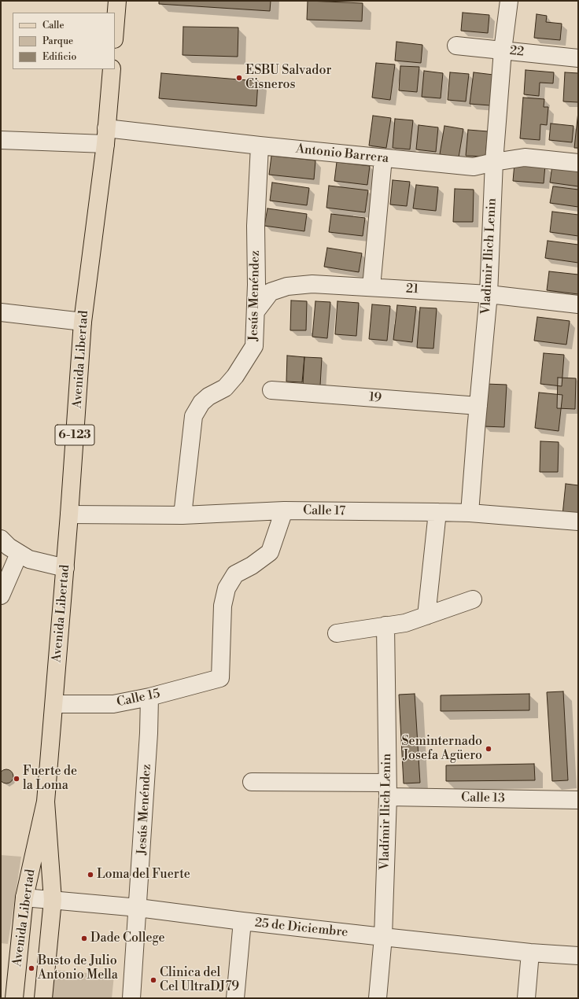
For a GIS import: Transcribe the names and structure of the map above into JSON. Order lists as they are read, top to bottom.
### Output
{
  "streets": {
    "main road": ["Avenida Libertad", "6-123"],
    "street": [
      "22",
      "Antonio Barrera",
      "Vladimir Ilich Lenin",
      "21",
      "Jesús Menéndez",
      "19",
      "Calle 17",
      "Calle 15",
      "Calle 13",
      "Vladímir Ilich Lenin",
      "25 de Diciembre"
    ]
  },
  "crossings": [
    ["22", "Vladimir Ilich Lenin"],
    ["Antonio Barrera", "Vladimir Ilich Lenin"],
    ["Antonio Barrera", "Jesús Menéndez"],
    ["Antonio Barrera", "Avenida Libertad"],
    ["Vladimir Ilich Lenin", "21"],
    ["Vladimir Ilich Lenin", "19"],
    ["Vladimir Ilich Lenin", "Calle 17"],
    ["21", "Jesús Menéndez"],
    ["Jesús Menéndez", "Calle 17"],
    ["Jesús Menéndez", "Calle 15"],
    ["Jesús Menéndez", "25 de Diciembre"],
    ["Avenida Libertad", "Calle 17"],
    ["Avenida Libertad", "Calle 15"],
    ["Avenida Libertad", "25 de Diciembre"],
    ["Calle 17", "Calle 15"],
    ["Calle 13", "Vladímir Ilich Lenin"],
    ["Vladímir Ilich Lenin", "25 de Diciembre"]
  ],
  "places": [
    "ESBU Salvador Cisneros",
    "Seminternado Josefa Agüero",
    "Fuerte de la Loma",
    "Loma del Fuerte",
    "Dade College",
    "Busto de Julio Antonio Mella",
    "Clinica del Cel UltraDJ79"
  ],
  "legend": ["Calle", "Parque", "Edificio"]
}
